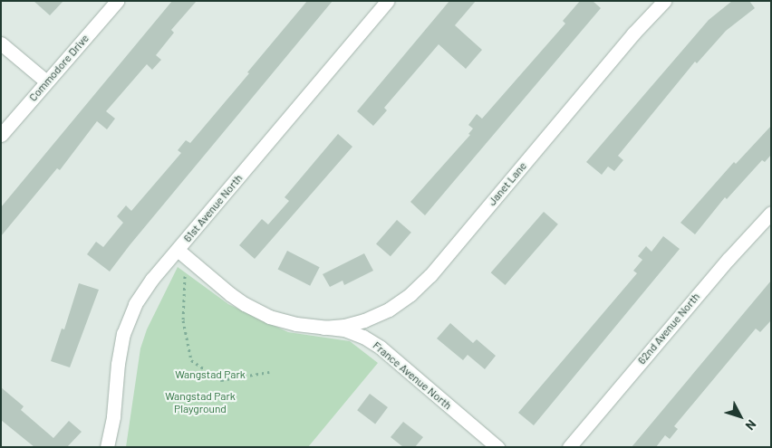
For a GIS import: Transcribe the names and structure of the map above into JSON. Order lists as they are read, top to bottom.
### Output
{
  "streets": {
    "street": [
      "Commodore Drive",
      "Janet Lane",
      "61st Avenue North",
      "62nd Avenue North",
      "France Avenue North"
    ]
  },
  "crossings": [
    ["Janet Lane", "France Avenue North"],
    ["61st Avenue North", "France Avenue North"]
  ],
  "parks": ["Wangstad Park", "Wangstad Park Playground"],
  "north": "bottom right"
}
